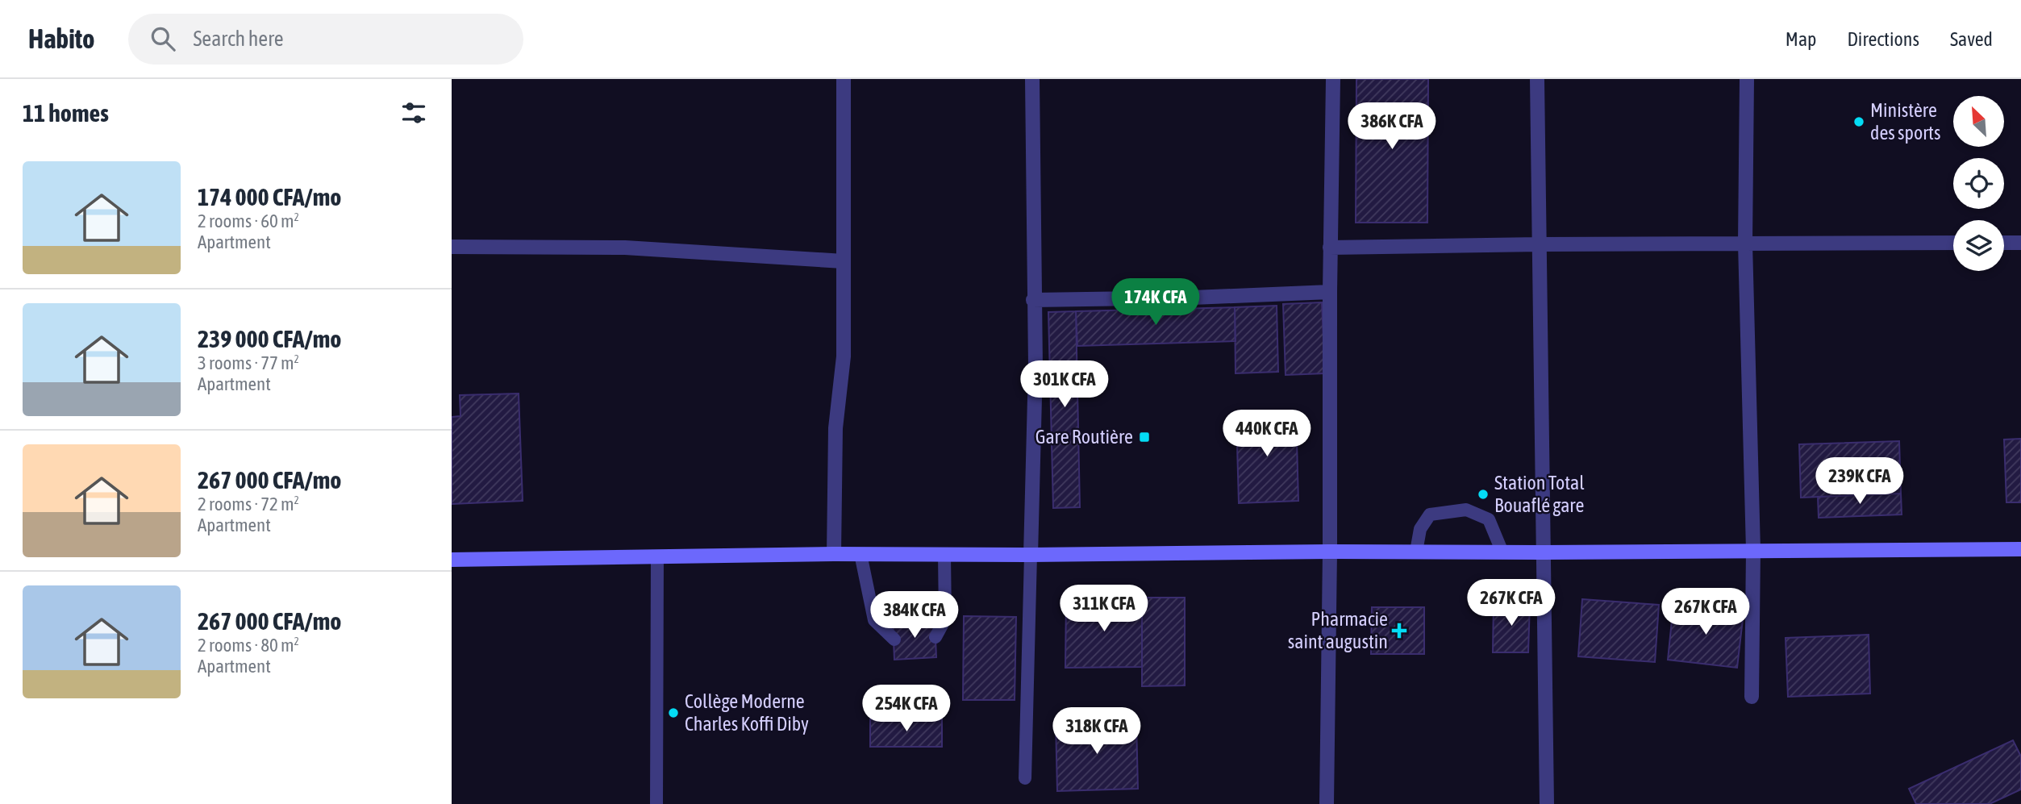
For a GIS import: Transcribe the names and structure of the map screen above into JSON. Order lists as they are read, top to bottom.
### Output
{
  "places": {
    "other": ["Ministère des sports", "Station Total Bouaflé gare", "Collège Moderne Charles Koffi Diby"],
    "transit": ["Gare Routière"],
    "health": ["Pharmacie saint augustin"]
  },
  "north": "top left",
  "page": {
    "header": "Habito",
    "search": "Search here",
    "nav": ["Map", "Directions", "Saved"],
    "heading": "11 homes",
    "price": [
      "386K CFA",
      "174K CFA",
      "301K CFA",
      "440K CFA",
      "239K CFA",
      "267K CFA",
      "311K CFA",
      "267K CFA",
      "384K CFA",
      "254K CFA",
      "318K CFA"
    ],
    "list": [
      {
        "name": "174 000 CFA/mo",
        "note": "2 rooms · 60 m² · Apartment"
      },
      {
        "name": "239 000 CFA/mo",
        "note": "3 rooms · 77 m² · Apartment"
      },
      {
        "name": "267 000 CFA/mo",
        "note": "2 rooms · 72 m² · Apartment"
      },
      {
        "name": "267 000 CFA/mo",
        "note": "2 rooms · 80 m² · Apartment"
      }
    ]
  }
}
